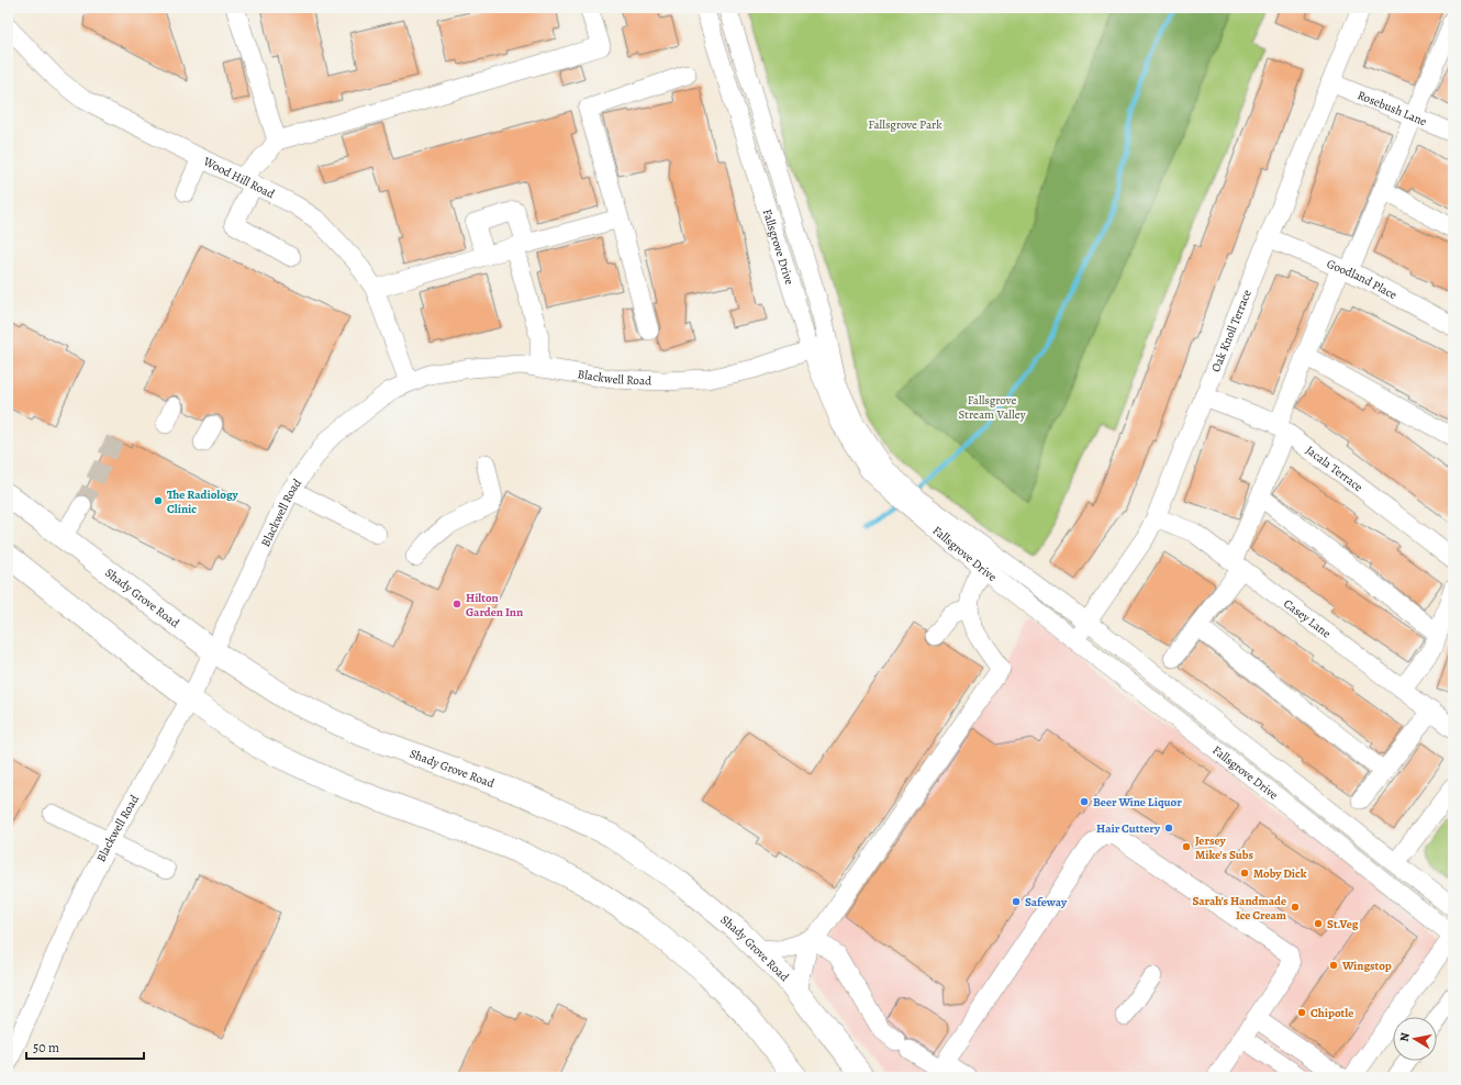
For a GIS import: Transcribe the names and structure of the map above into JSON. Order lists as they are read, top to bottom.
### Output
{
  "streets": {
    "main road": ["Shady Grove Road"],
    "street": [
      "Rosebush Lane",
      "Wood Hill Road",
      "Fallsgrove Drive",
      "Goodland Place",
      "Oak Knoll Terrace",
      "Blackwell Road",
      "Jacala Terrace",
      "Casey Lane"
    ]
  },
  "crossings": [
    ["Rosebush Lane", "Oak Knoll Terrace"],
    ["Wood Hill Road", "Blackwell Road"],
    ["Fallsgrove Drive", "Oak Knoll Terrace"],
    ["Fallsgrove Drive", "Blackwell Road"],
    ["Goodland Place", "Oak Knoll Terrace"],
    ["Oak Knoll Terrace", "Jacala Terrace"],
    ["Oak Knoll Terrace", "Casey Lane"],
    ["Blackwell Road", "Shady Grove Road"]
  ],
  "parks": ["Fallsgrove Park", "Fallsgrove Stream Valley"],
  "places": [
    "The Radiology Clinic",
    "Hilton Garden Inn",
    "Beer Wine Liquor",
    "Hair Cuttery",
    "Jersey Mike's Subs",
    "Moby Dick",
    "Safeway",
    "Sarah's Handmade Ice Cream",
    "St.Veg",
    "Wingstop",
    "Chipotle"
  ],
  "scale_bar": "50 m",
  "north": "left"
}
